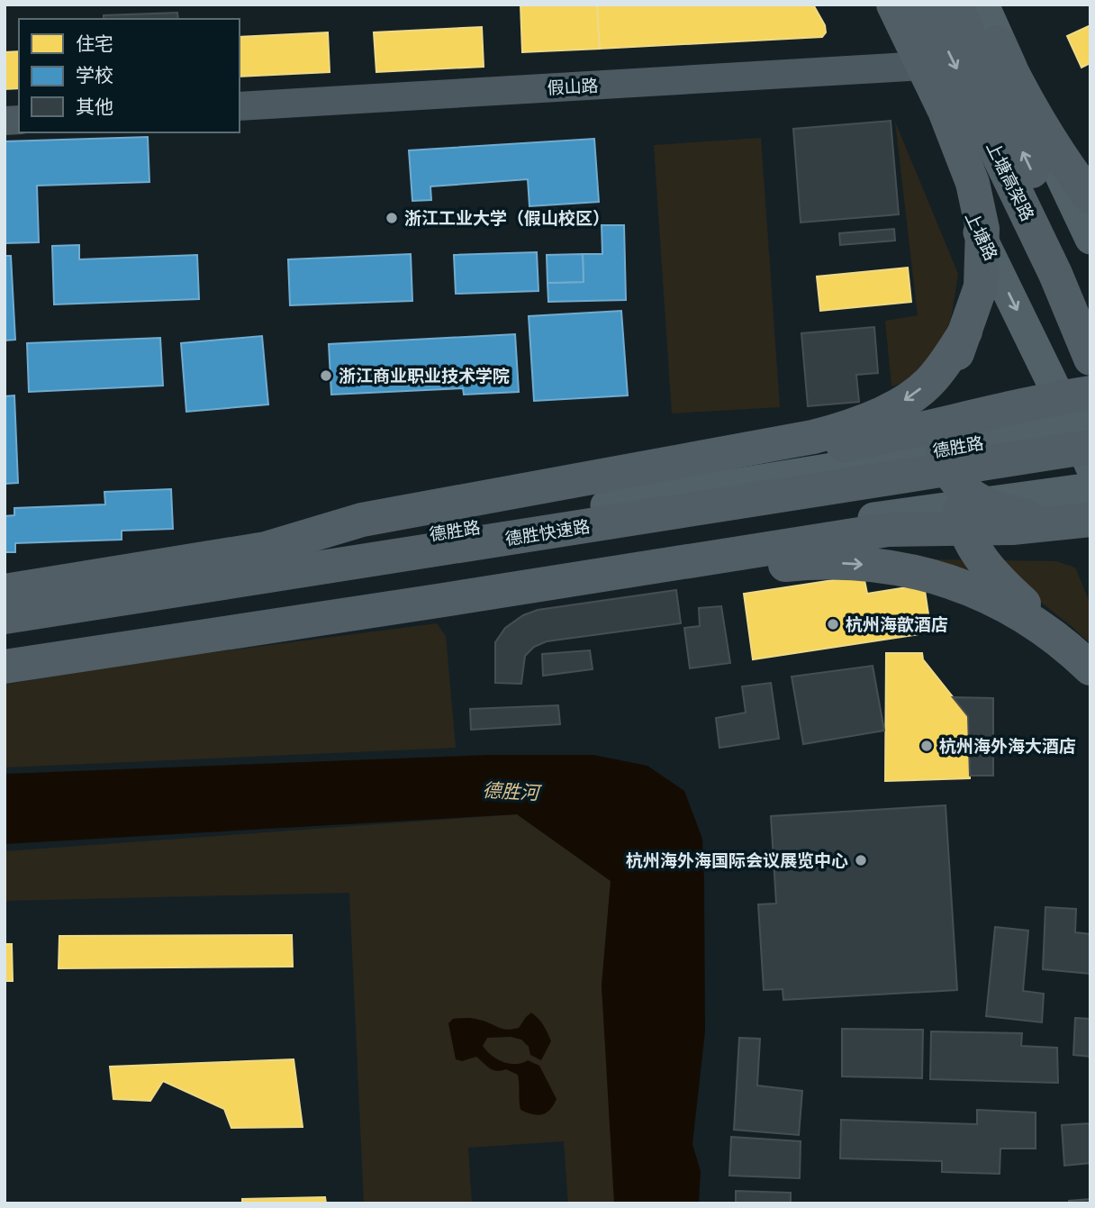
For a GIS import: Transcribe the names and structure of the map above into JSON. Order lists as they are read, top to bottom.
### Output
{
  "streets": {
    "highway": ["上塘高架路", "德胜快速路"],
    "main road": ["上塘路", "德胜路"],
    "street": ["假山路"]
  },
  "crossings": [
    ["假山路", "上塘路"],
    ["上塘路", "德胜路"],
    ["上塘路", "德胜快速路"],
    ["德胜路", "德胜快速路"]
  ],
  "water": ["德胜河"],
  "places": [
    "浙江工业大学（假山校区）",
    "浙江商业职业技术学院",
    "杭州海歆酒店",
    "杭州海外海大酒店",
    "杭州海外海国际会议展览中心"
  ],
  "legend": ["住宅", "学校", "其他"]
}
